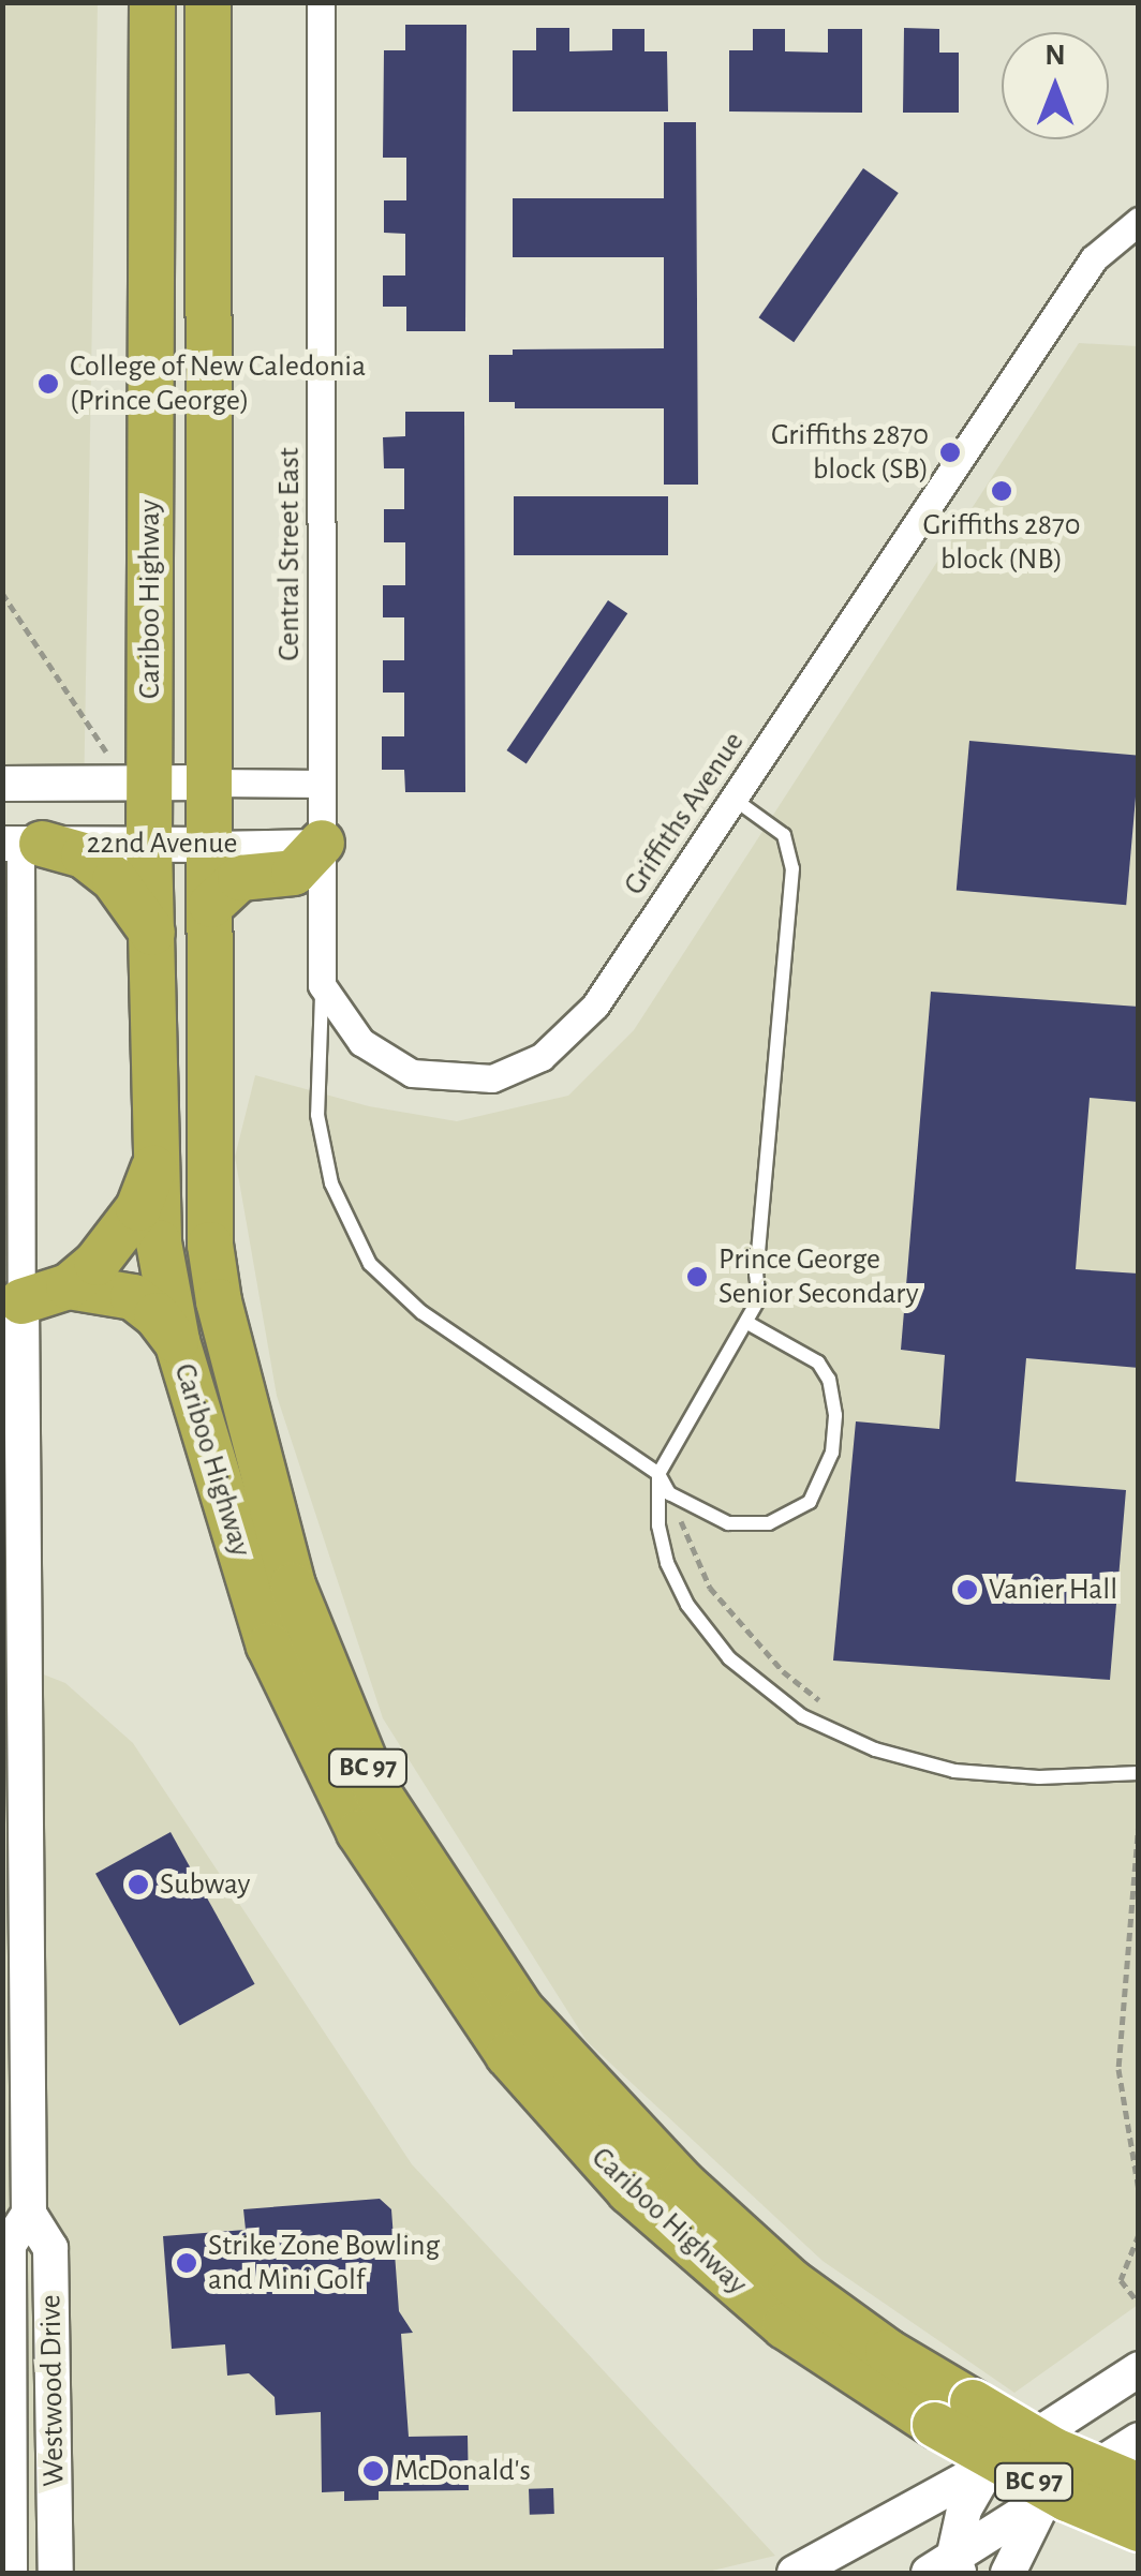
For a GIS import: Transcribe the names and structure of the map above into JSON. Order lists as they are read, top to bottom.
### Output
{
  "streets": {
    "highway": ["Cariboo Highway", "BC 97"],
    "street": [
      "Central Street East",
      "Griffiths Avenue",
      "22nd Avenue",
      "Westwood Drive"
    ]
  },
  "crossings": [
    ["Central Street East", "22nd Avenue"],
    ["Cariboo Highway", "22nd Avenue"],
    ["22nd Avenue", "Westwood Drive"]
  ],
  "places": [
    "College of New Caledonia (Prince George)",
    "Griffiths 2870 block (SB)",
    "Griffiths 2870 block (NB)",
    "Prince George Senior Secondary",
    "Vanier Hall",
    "Subway",
    "Strike Zone Bowling and Mini Golf",
    "McDonald's"
  ],
  "north": "top"
}
